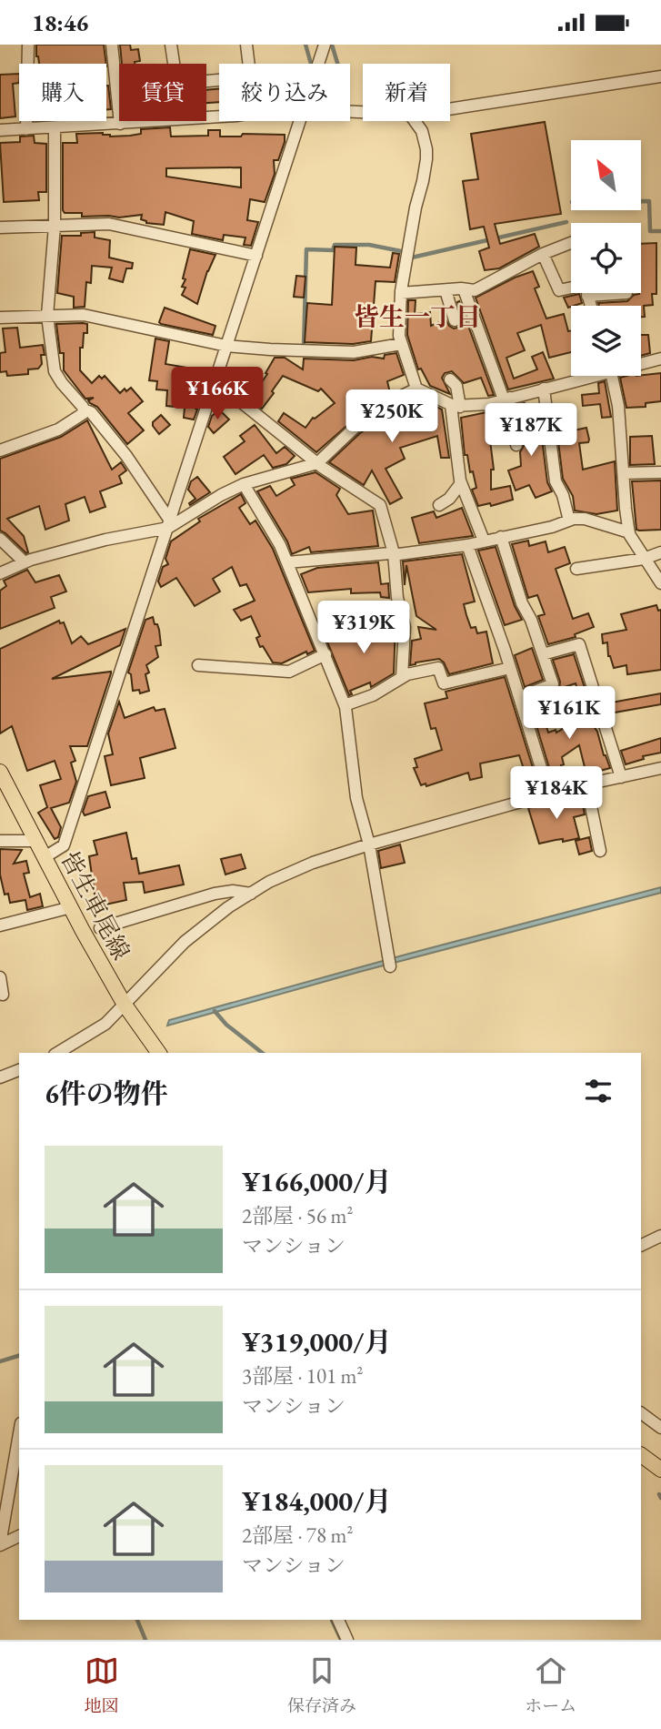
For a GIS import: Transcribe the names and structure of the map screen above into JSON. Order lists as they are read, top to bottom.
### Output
{
  "streets": {
    "main road": ["皆生車尾線"]
  },
  "districts": ["皆生一丁目"],
  "north": "top left",
  "page": {
    "status": "18:46",
    "chip": [
      "購入",
      "賃貸",
      "絞り込み",
      "新着"
    ],
    "price": [
      "¥166K",
      "¥250K",
      "¥187K",
      "¥319K",
      "¥161K",
      "¥184K"
    ],
    "heading": "6件の物件",
    "list": [
      {
        "name": "¥166,000/月",
        "note": "2部屋 · 56 m² · マンション"
      },
      {
        "name": "¥319,000/月",
        "note": "3部屋 · 101 m² · マンション"
      },
      {
        "name": "¥184,000/月",
        "note": "2部屋 · 78 m² · マンション"
      }
    ],
    "tabs": ["地図", "保存済み", "ホーム"]
  }
}
